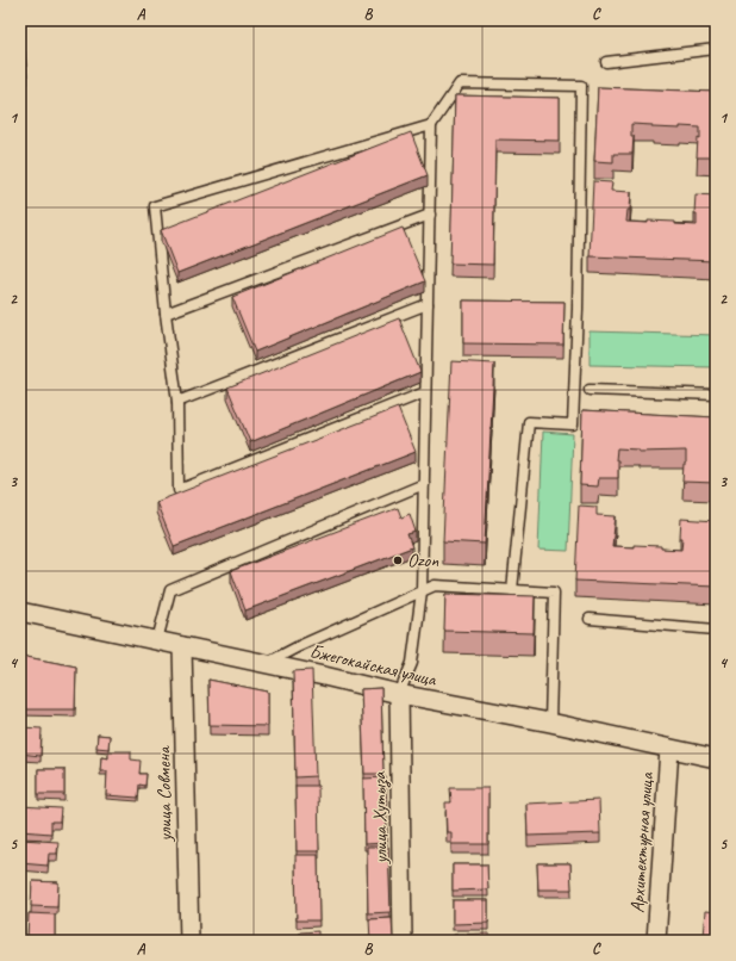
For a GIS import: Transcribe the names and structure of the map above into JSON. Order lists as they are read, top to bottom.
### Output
{
  "streets": {
    "street": [
      "Бжегокайская улица",
      "улица Совмена",
      "улица Хутыза",
      "Архитектурная улица"
    ]
  },
  "crossings": [
    ["Бжегокайская улица", "улица Совмена"],
    ["Бжегокайская улица", "улица Хутыза"],
    ["Бжегокайская улица", "Архитектурная улица"]
  ],
  "places": ["Ozon"],
  "grid": {
    "columns": ["A", "B", "C"],
    "rows": [
      "1",
      "2",
      "3",
      "4",
      "5"
    ]
  }
}
